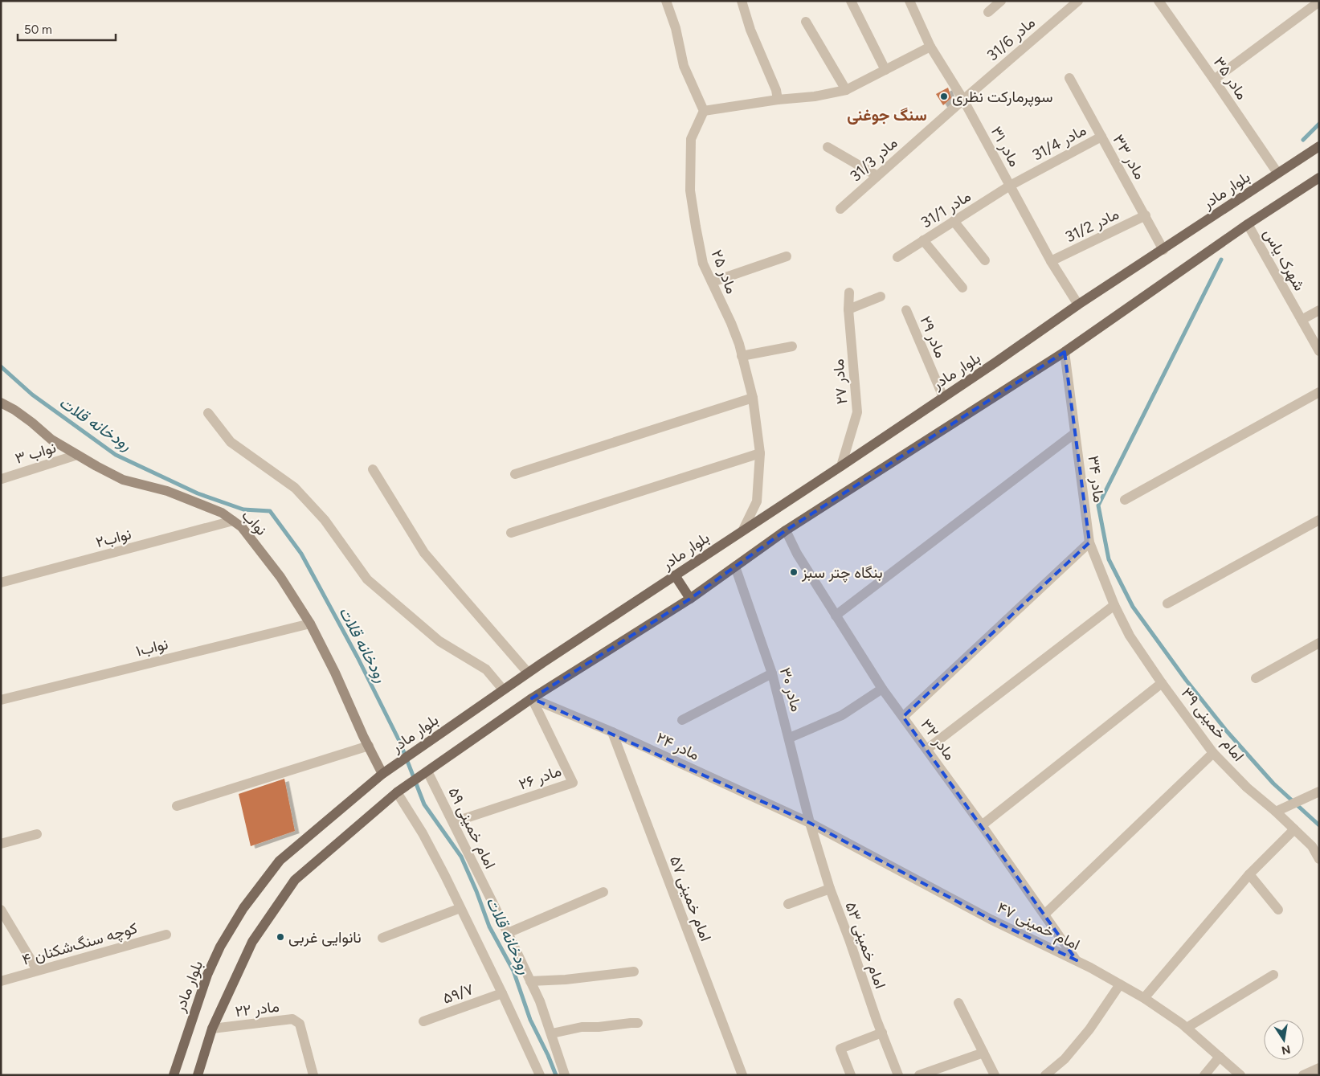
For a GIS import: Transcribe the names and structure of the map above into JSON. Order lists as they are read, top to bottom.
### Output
{
  "streets": {
    "main road": ["بلوار مادر"],
    "street": [
      "مادر 31/6",
      "مادر ۳۵",
      "مادر 31/4",
      "مادر ۳۱",
      "مادر ۳۳",
      "مادر 31/3",
      "مادر 31/1",
      "مادر 31/2",
      "شهرک یاس",
      "مادر ۲۵",
      "مادر ۲۹",
      "مادر ۲۷",
      "نواب ۳",
      "مادر ۳۴",
      "نواب",
      "نواب۲",
      "نواب۱",
      "مادر ۳۰",
      "امام خمینی ۳۹",
      "مادر ۳۲",
      "مادر ۲۴",
      "مادر ۲۶",
      "امام خمینی ۵۹",
      "امام خمینی ۵۷",
      "امام خمینی ۴۷",
      "کوچه سنگ‌شکنان ۴",
      "امام خمینی ۵۳",
      "۵۹/۷",
      "مادر ۲۲"
    ]
  },
  "crossings": [
    ["مادر 31/6", "مادر ۳۱"],
    ["مادر 31/6", "مادر 31/3"],
    ["مادر ۳۵", "بلوار مادر"],
    ["مادر 31/4", "مادر ۳۱"],
    ["مادر 31/4", "مادر ۳۳"],
    ["مادر 31/4", "مادر 31/1"],
    ["مادر ۳۱", "مادر 31/3"],
    ["مادر ۳۱", "بلوار مادر"],
    ["مادر ۳۱", "مادر 31/1"],
    ["مادر ۳۱", "مادر 31/2"],
    ["مادر ۳۳", "بلوار مادر"],
    ["مادر ۳۳", "مادر 31/2"],
    ["بلوار مادر", "مادر ۲۵"],
    ["بلوار مادر", "مادر ۲۹"],
    ["بلوار مادر", "مادر ۲۷"],
    ["بلوار مادر", "نواب"],
    ["نواب ۳", "نواب"],
    ["مادر ۳۴", "امام خمینی ۳۹"],
    ["نواب", "نواب۲"],
    ["نواب", "نواب۱"],
    ["مادر ۳۰", "مادر ۲۴"],
    ["مادر ۳۰", "امام خمینی ۴۷"],
    ["مادر ۳۰", "امام خمینی ۵۳"],
    ["مادر ۳۲", "امام خمینی ۴۷"],
    ["مادر ۲۴", "مادر ۲۶"],
    ["مادر ۲۴", "امام خمینی ۵۷"],
    ["مادر ۲۴", "امام خمینی ۴۷"],
    ["مادر ۲۴", "امام خمینی ۵۳"],
    ["مادر ۲۶", "امام خمینی ۵۹"],
    ["امام خمینی ۴۷", "امام خمینی ۵۳"]
  ],
  "districts": ["سنگ جوغنی"],
  "water": ["رودخانه قلات"],
  "places": ["سوپرمارکت نظری", "بنگاه چتر سبز", "نانوایی غربی"],
  "scale_bar": "50 m",
  "north": "bottom"
}
